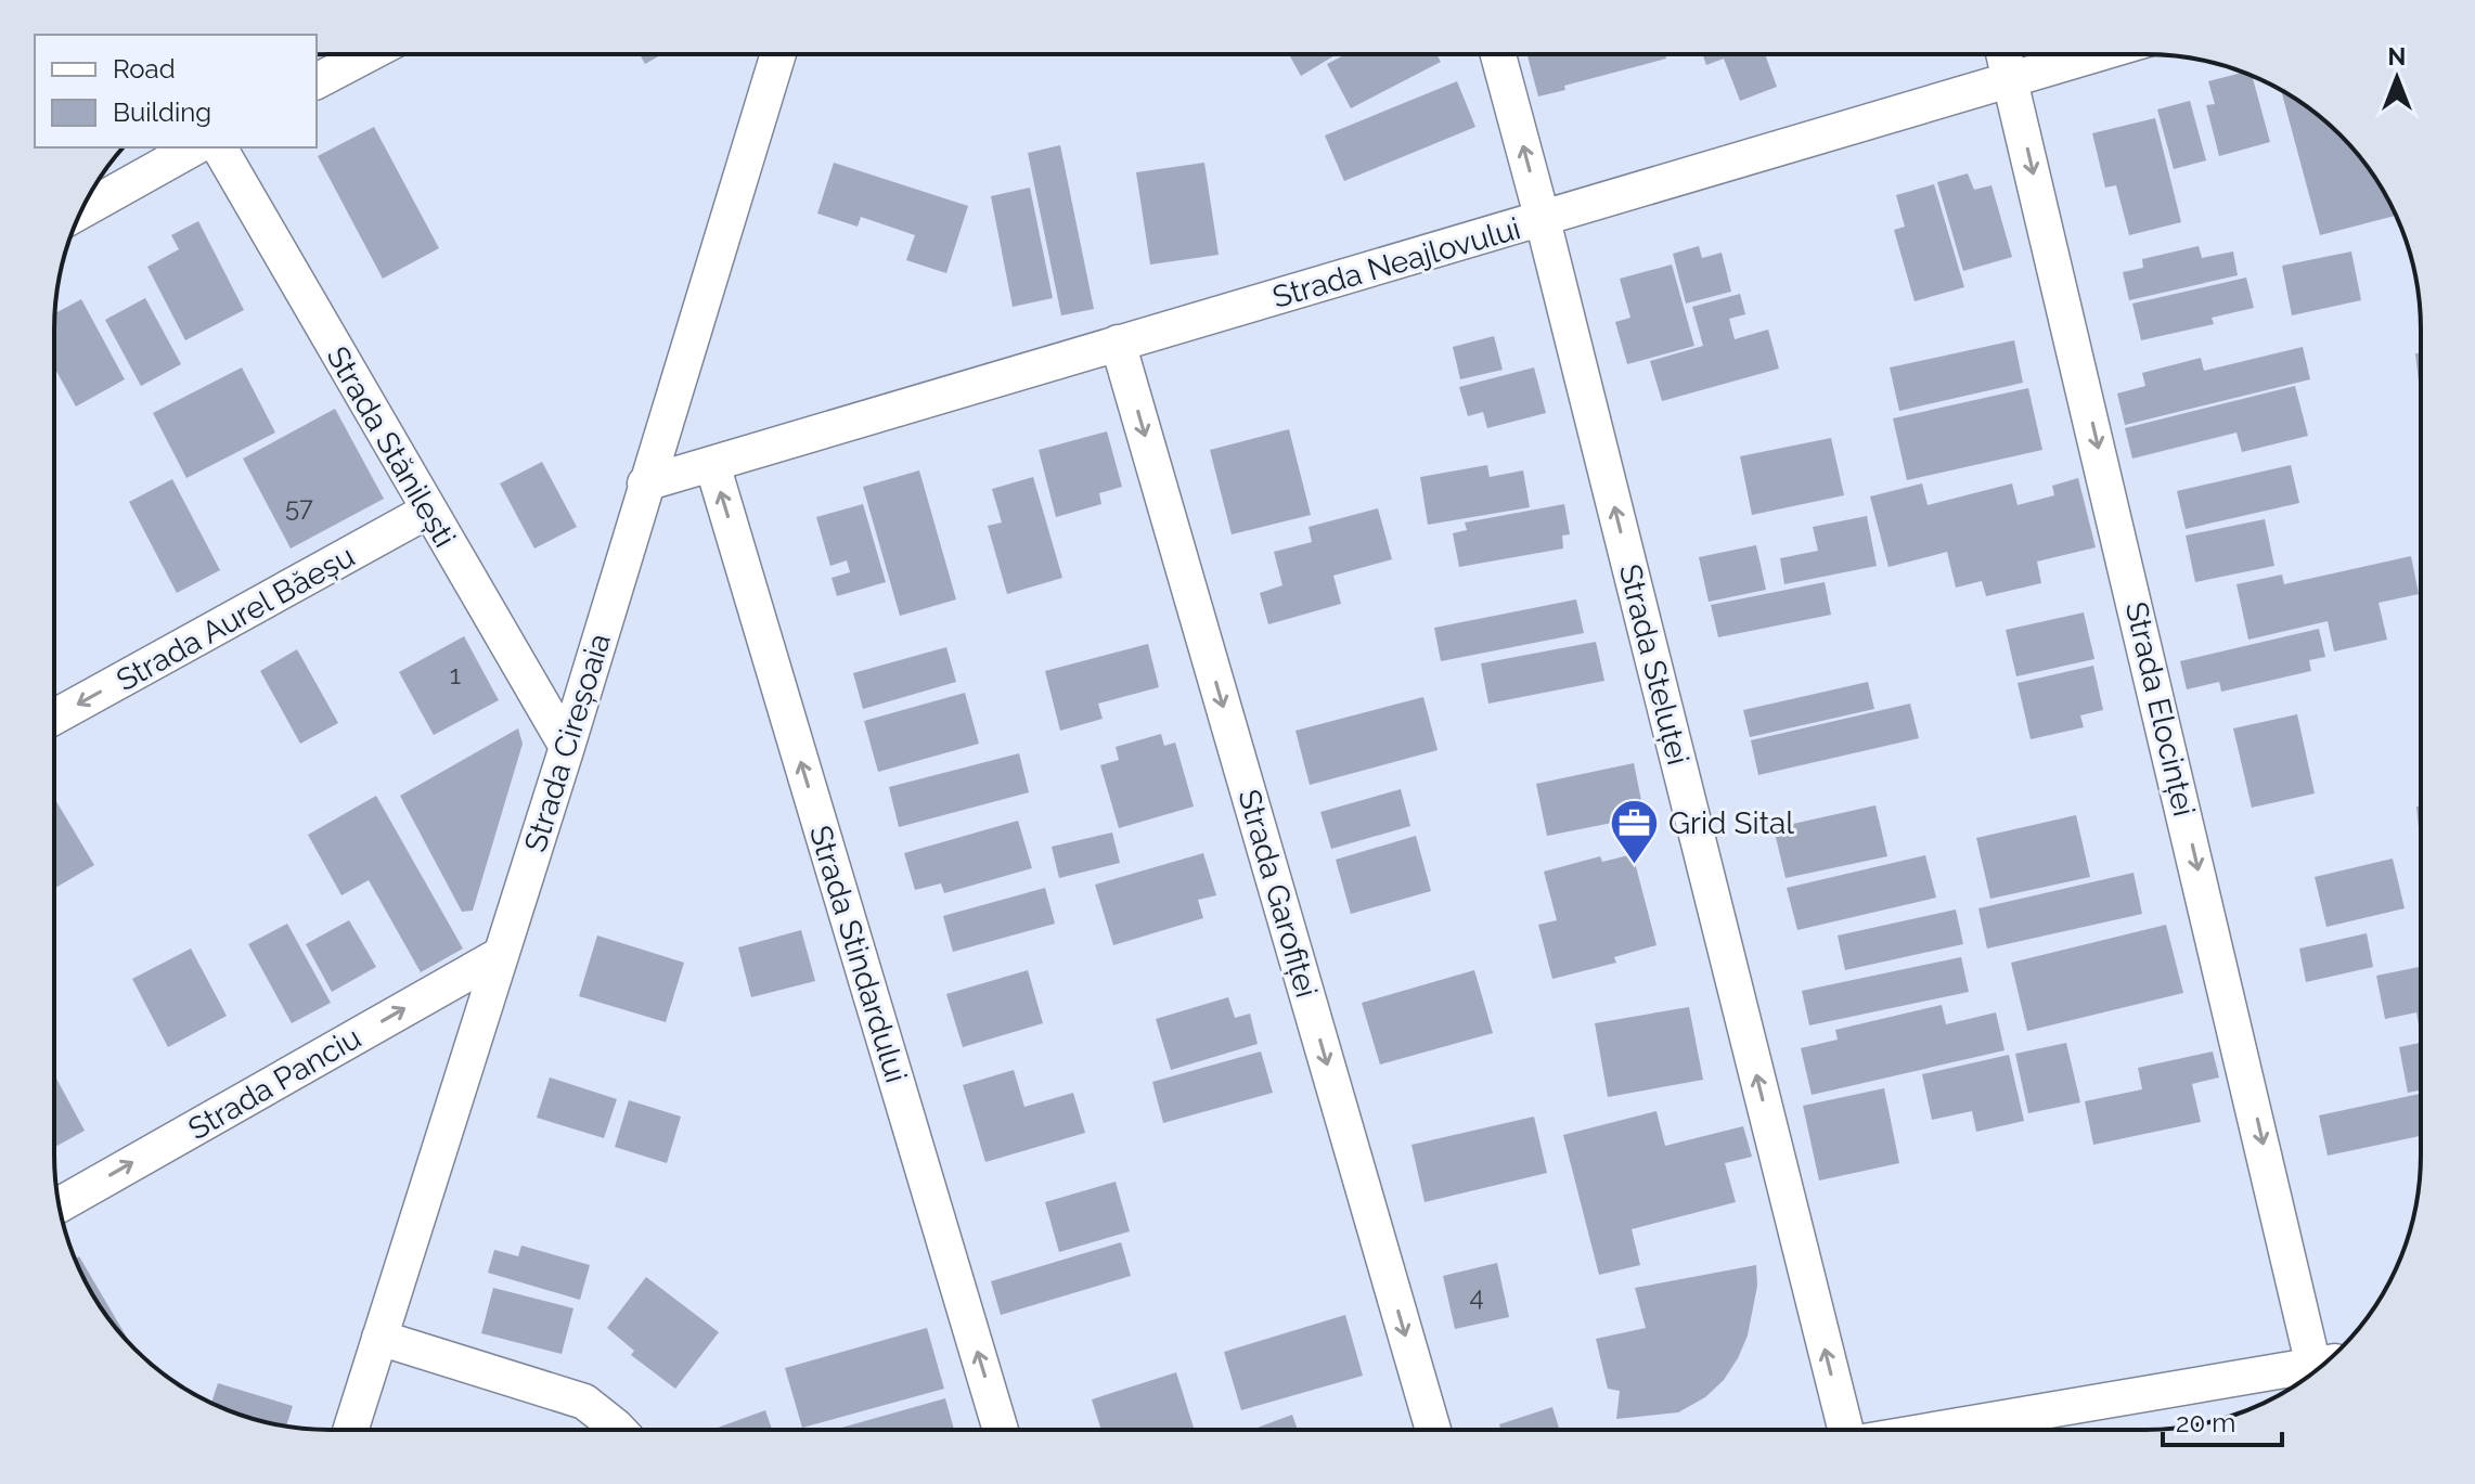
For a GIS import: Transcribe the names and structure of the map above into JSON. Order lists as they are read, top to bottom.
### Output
{
  "streets": {
    "street": [
      "Strada Neajlovului",
      "Strada Stănilești",
      "Strada Aurel Băeșu",
      "Strada Steluței",
      "Strada Elocinței",
      "Strada Cireșoaia",
      "Strada Garofiței",
      "Strada Stindardului",
      "Strada Panciu"
    ]
  },
  "crossings": [
    ["Strada Neajlovului", "Strada Steluței"],
    ["Strada Neajlovului", "Strada Elocinței"],
    ["Strada Neajlovului", "Strada Cireșoaia"],
    ["Strada Neajlovului", "Strada Garofiței"],
    ["Strada Neajlovului", "Strada Stindardului"],
    ["Strada Stănilești", "Strada Aurel Băeșu"],
    ["Strada Stănilești", "Strada Cireșoaia"],
    ["Strada Cireșoaia", "Strada Panciu"]
  ],
  "one_way": [
    "Strada Aurel Băeșu",
    "Strada Steluței",
    "Strada Elocinței",
    "Strada Garofiței",
    "Strada Stindardului",
    "Strada Panciu"
  ],
  "places": {
    "office": ["Grid Sital"]
  },
  "house_numbers": ["57", "1", "4"],
  "legend": ["Road", "Building"],
  "scale_bar": "20 m",
  "north": "top"
}
